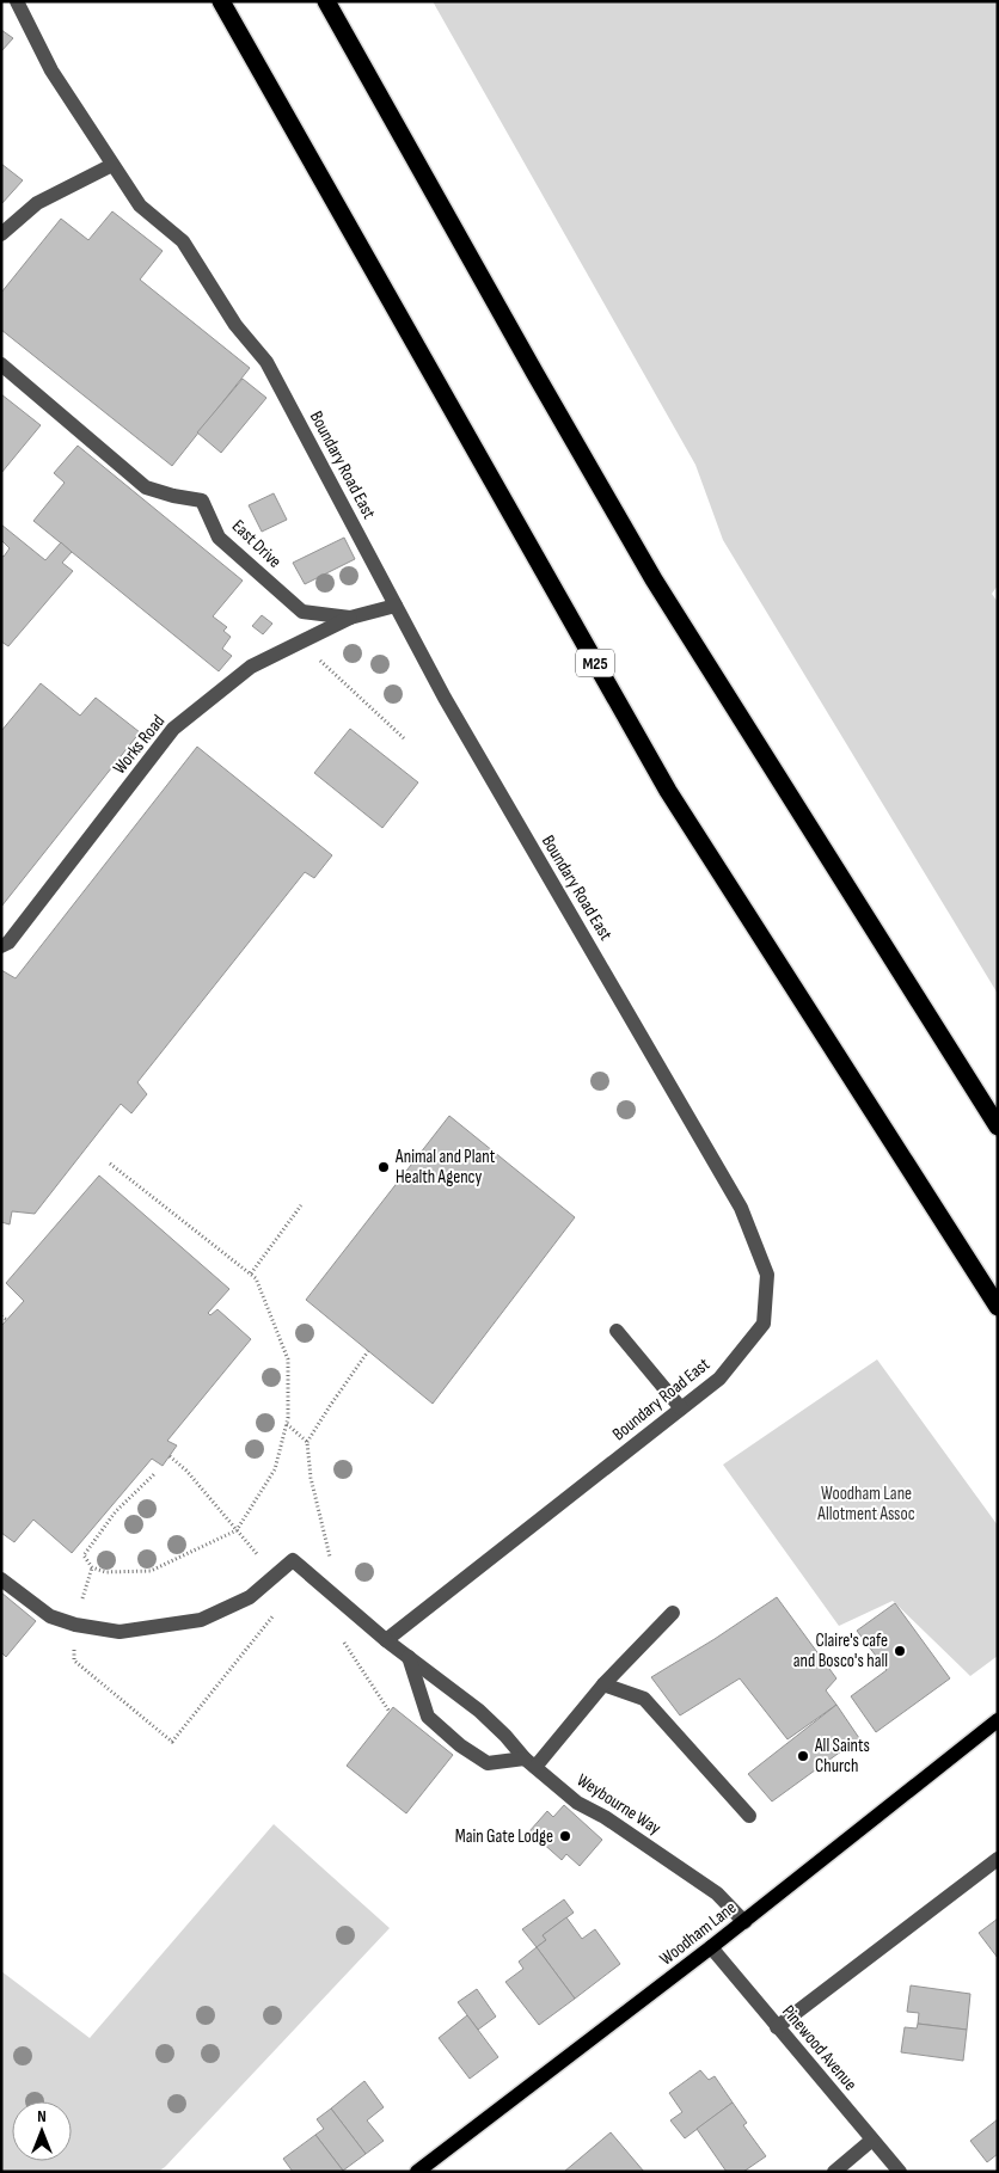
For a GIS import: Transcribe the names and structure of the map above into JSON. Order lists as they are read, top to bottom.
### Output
{
  "streets": {
    "highway": ["M25"],
    "main road": ["Woodham Lane"],
    "street": [
      "Boundary Road East",
      "East Drive",
      "Works Road",
      "Weybourne Way",
      "Pinewood Avenue"
    ]
  },
  "crossings": [
    ["Boundary Road East", "East Drive"],
    ["Boundary Road East", "Weybourne Way"],
    ["East Drive", "Works Road"],
    ["Weybourne Way", "Woodham Lane"],
    ["Woodham Lane", "Pinewood Avenue"]
  ],
  "parks": ["Woodham Lane Allotment Assoc"],
  "places": [
    "Animal and Plant Health Agency",
    "Claire's cafe and Bosco's hall",
    "All Saints Church",
    "Main Gate Lodge"
  ],
  "north": "top"
}
